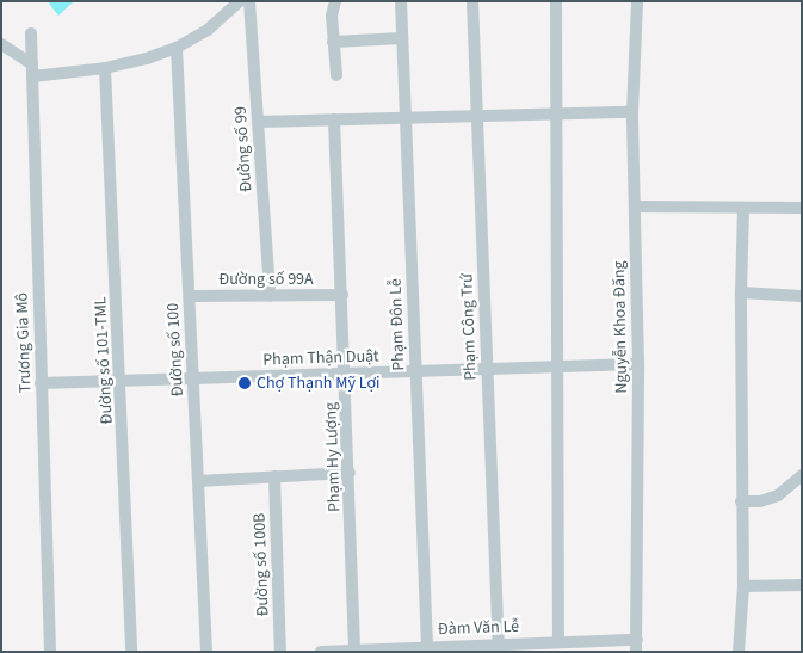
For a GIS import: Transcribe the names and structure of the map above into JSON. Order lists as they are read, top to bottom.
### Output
{
  "streets": {
    "street": [
      "Đường số 99",
      "Đường số 99A",
      "Phạm Đôn Lễ",
      "Phạm Công Trứ",
      "Nguyễn Khoa Đăng",
      "Trương Gia Mô",
      "Đường số 100",
      "Phạm Thận Duật",
      "Đường số 101-TML",
      "Phạm Hy Lượng",
      "Đường số 100B",
      "Đàm Văn Lễ"
    ]
  },
  "crossings": [
    ["Đường số 99", "Đường số 99A"],
    ["Đường số 99A", "Đường số 100"],
    ["Đường số 99A", "Phạm Hy Lượng"],
    ["Phạm Đôn Lễ", "Phạm Thận Duật"],
    ["Phạm Đôn Lễ", "Đàm Văn Lễ"],
    ["Phạm Công Trứ", "Phạm Thận Duật"],
    ["Phạm Công Trứ", "Đàm Văn Lễ"],
    ["Nguyễn Khoa Đăng", "Phạm Thận Duật"],
    ["Nguyễn Khoa Đăng", "Đàm Văn Lễ"],
    ["Trương Gia Mô", "Phạm Thận Duật"],
    ["Đường số 100", "Phạm Thận Duật"],
    ["Phạm Thận Duật", "Đường số 101-TML"],
    ["Phạm Thận Duật", "Phạm Hy Lượng"],
    ["Phạm Hy Lượng", "Đàm Văn Lễ"]
  ],
  "places": ["Chợ Thạnh Mỹ Lợi"]
}
